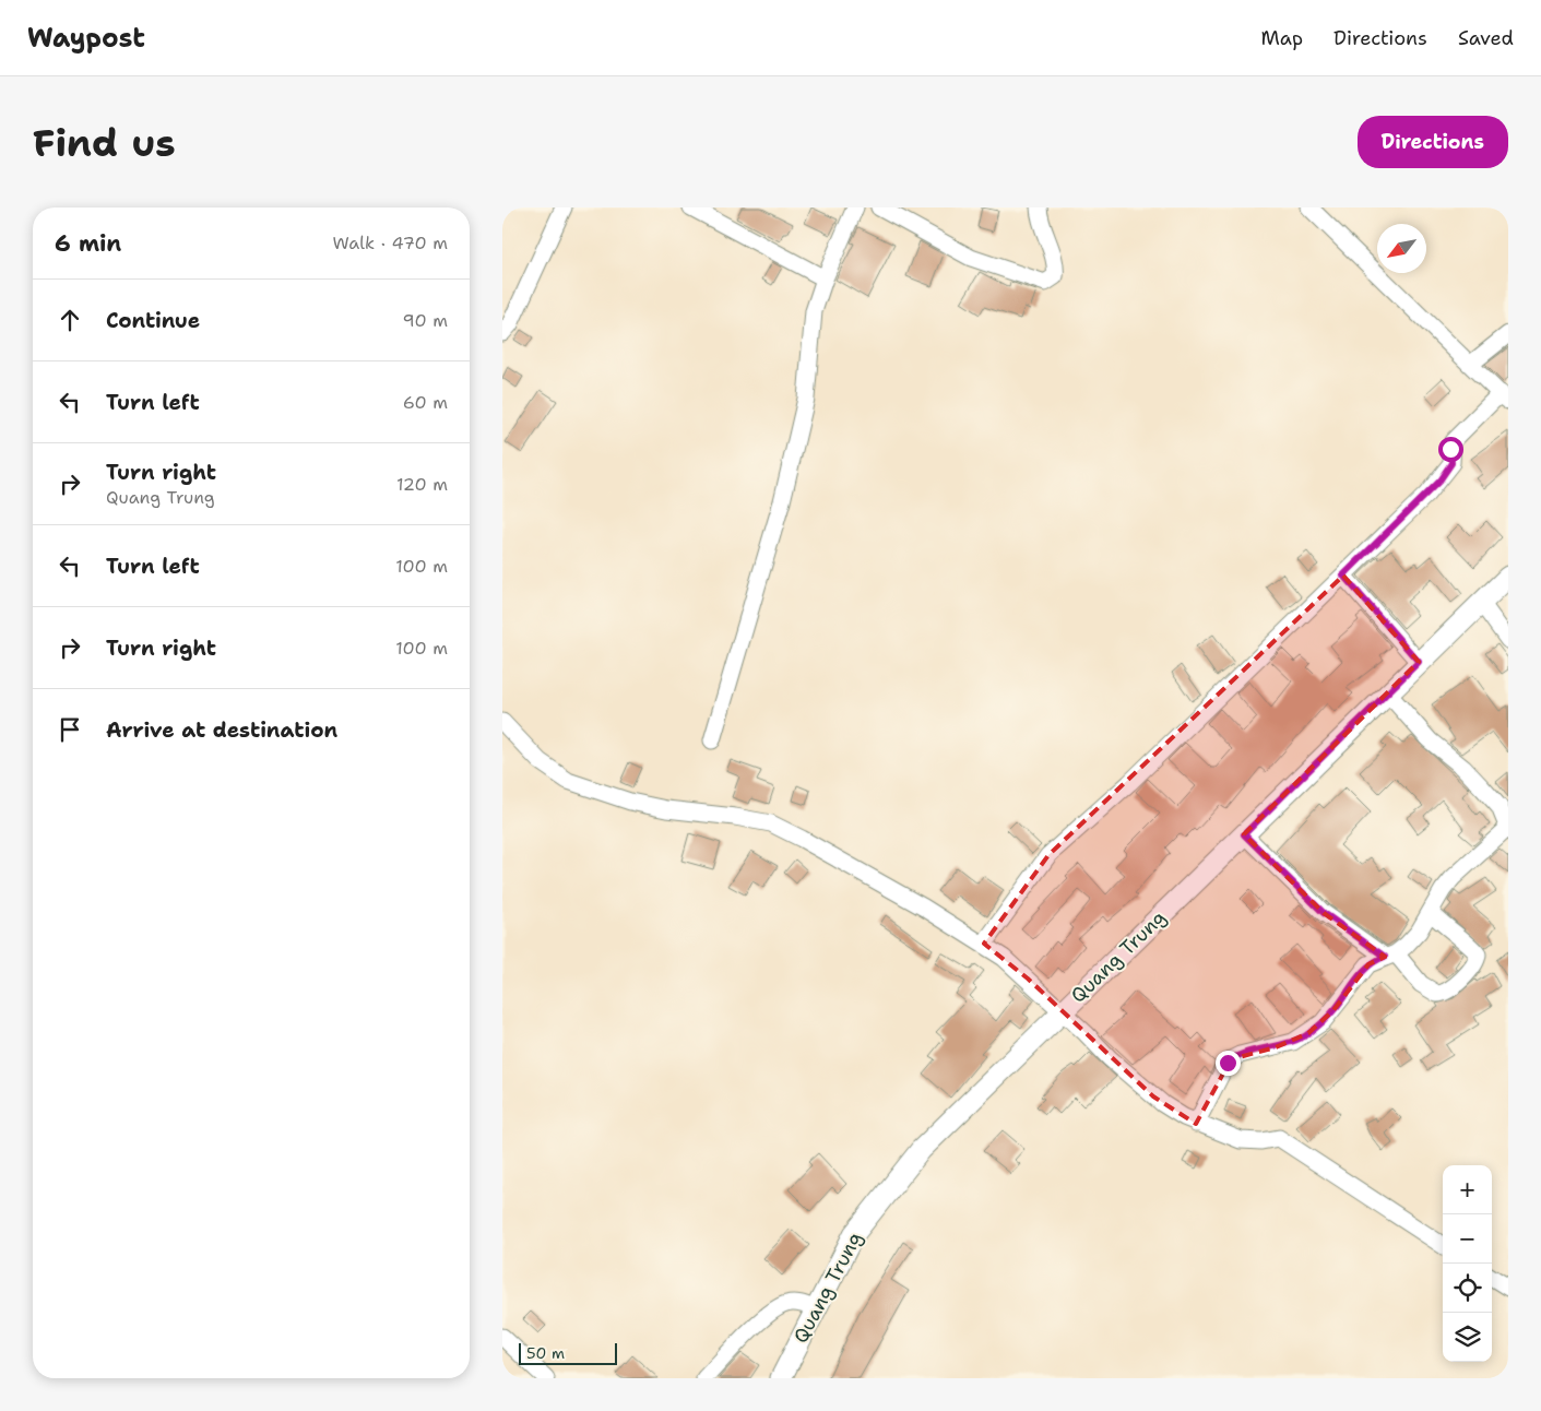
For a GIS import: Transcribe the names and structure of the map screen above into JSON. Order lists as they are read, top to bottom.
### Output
{
  "streets": {
    "main road": ["Quang Trung"]
  },
  "scale_bar": "50 m",
  "north": "bottom left",
  "page": {
    "header": "Waypost",
    "nav": ["Map", "Directions", "Saved"],
    "buttons": "Directions",
    "title": "Find us",
    "heading": ["6 min", "Walk · 470 m"],
    "list": [
      ["Continue", "90 m"],
      ["Turn left", "60 m"],
      ["Turn right", "Quang Trung", "120 m"],
      ["Turn left", "100 m"],
      ["Turn right", "100 m"],
      "Arrive at destination"
    ],
    "map_buttons": ["+", "−"],
    "scale": "50 m"
  }
}
